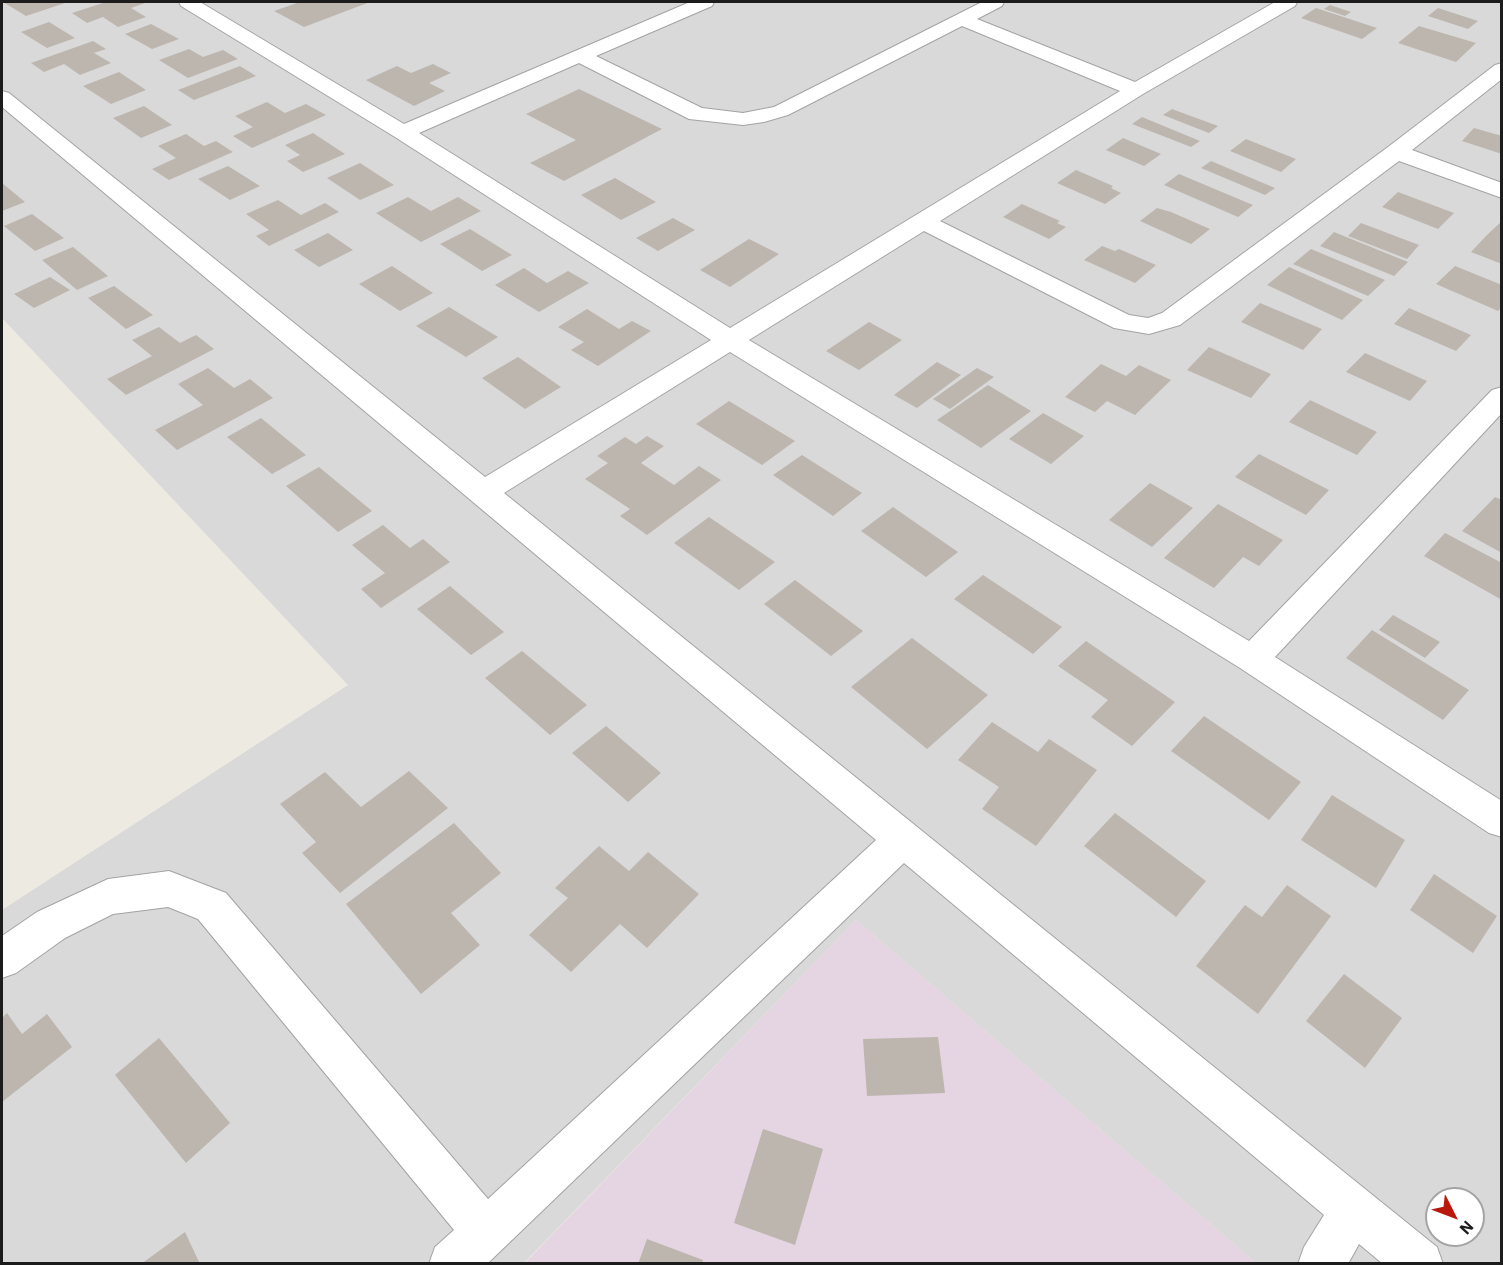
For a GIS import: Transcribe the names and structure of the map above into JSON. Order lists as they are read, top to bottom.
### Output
{
  "north": "bottom right"
}
